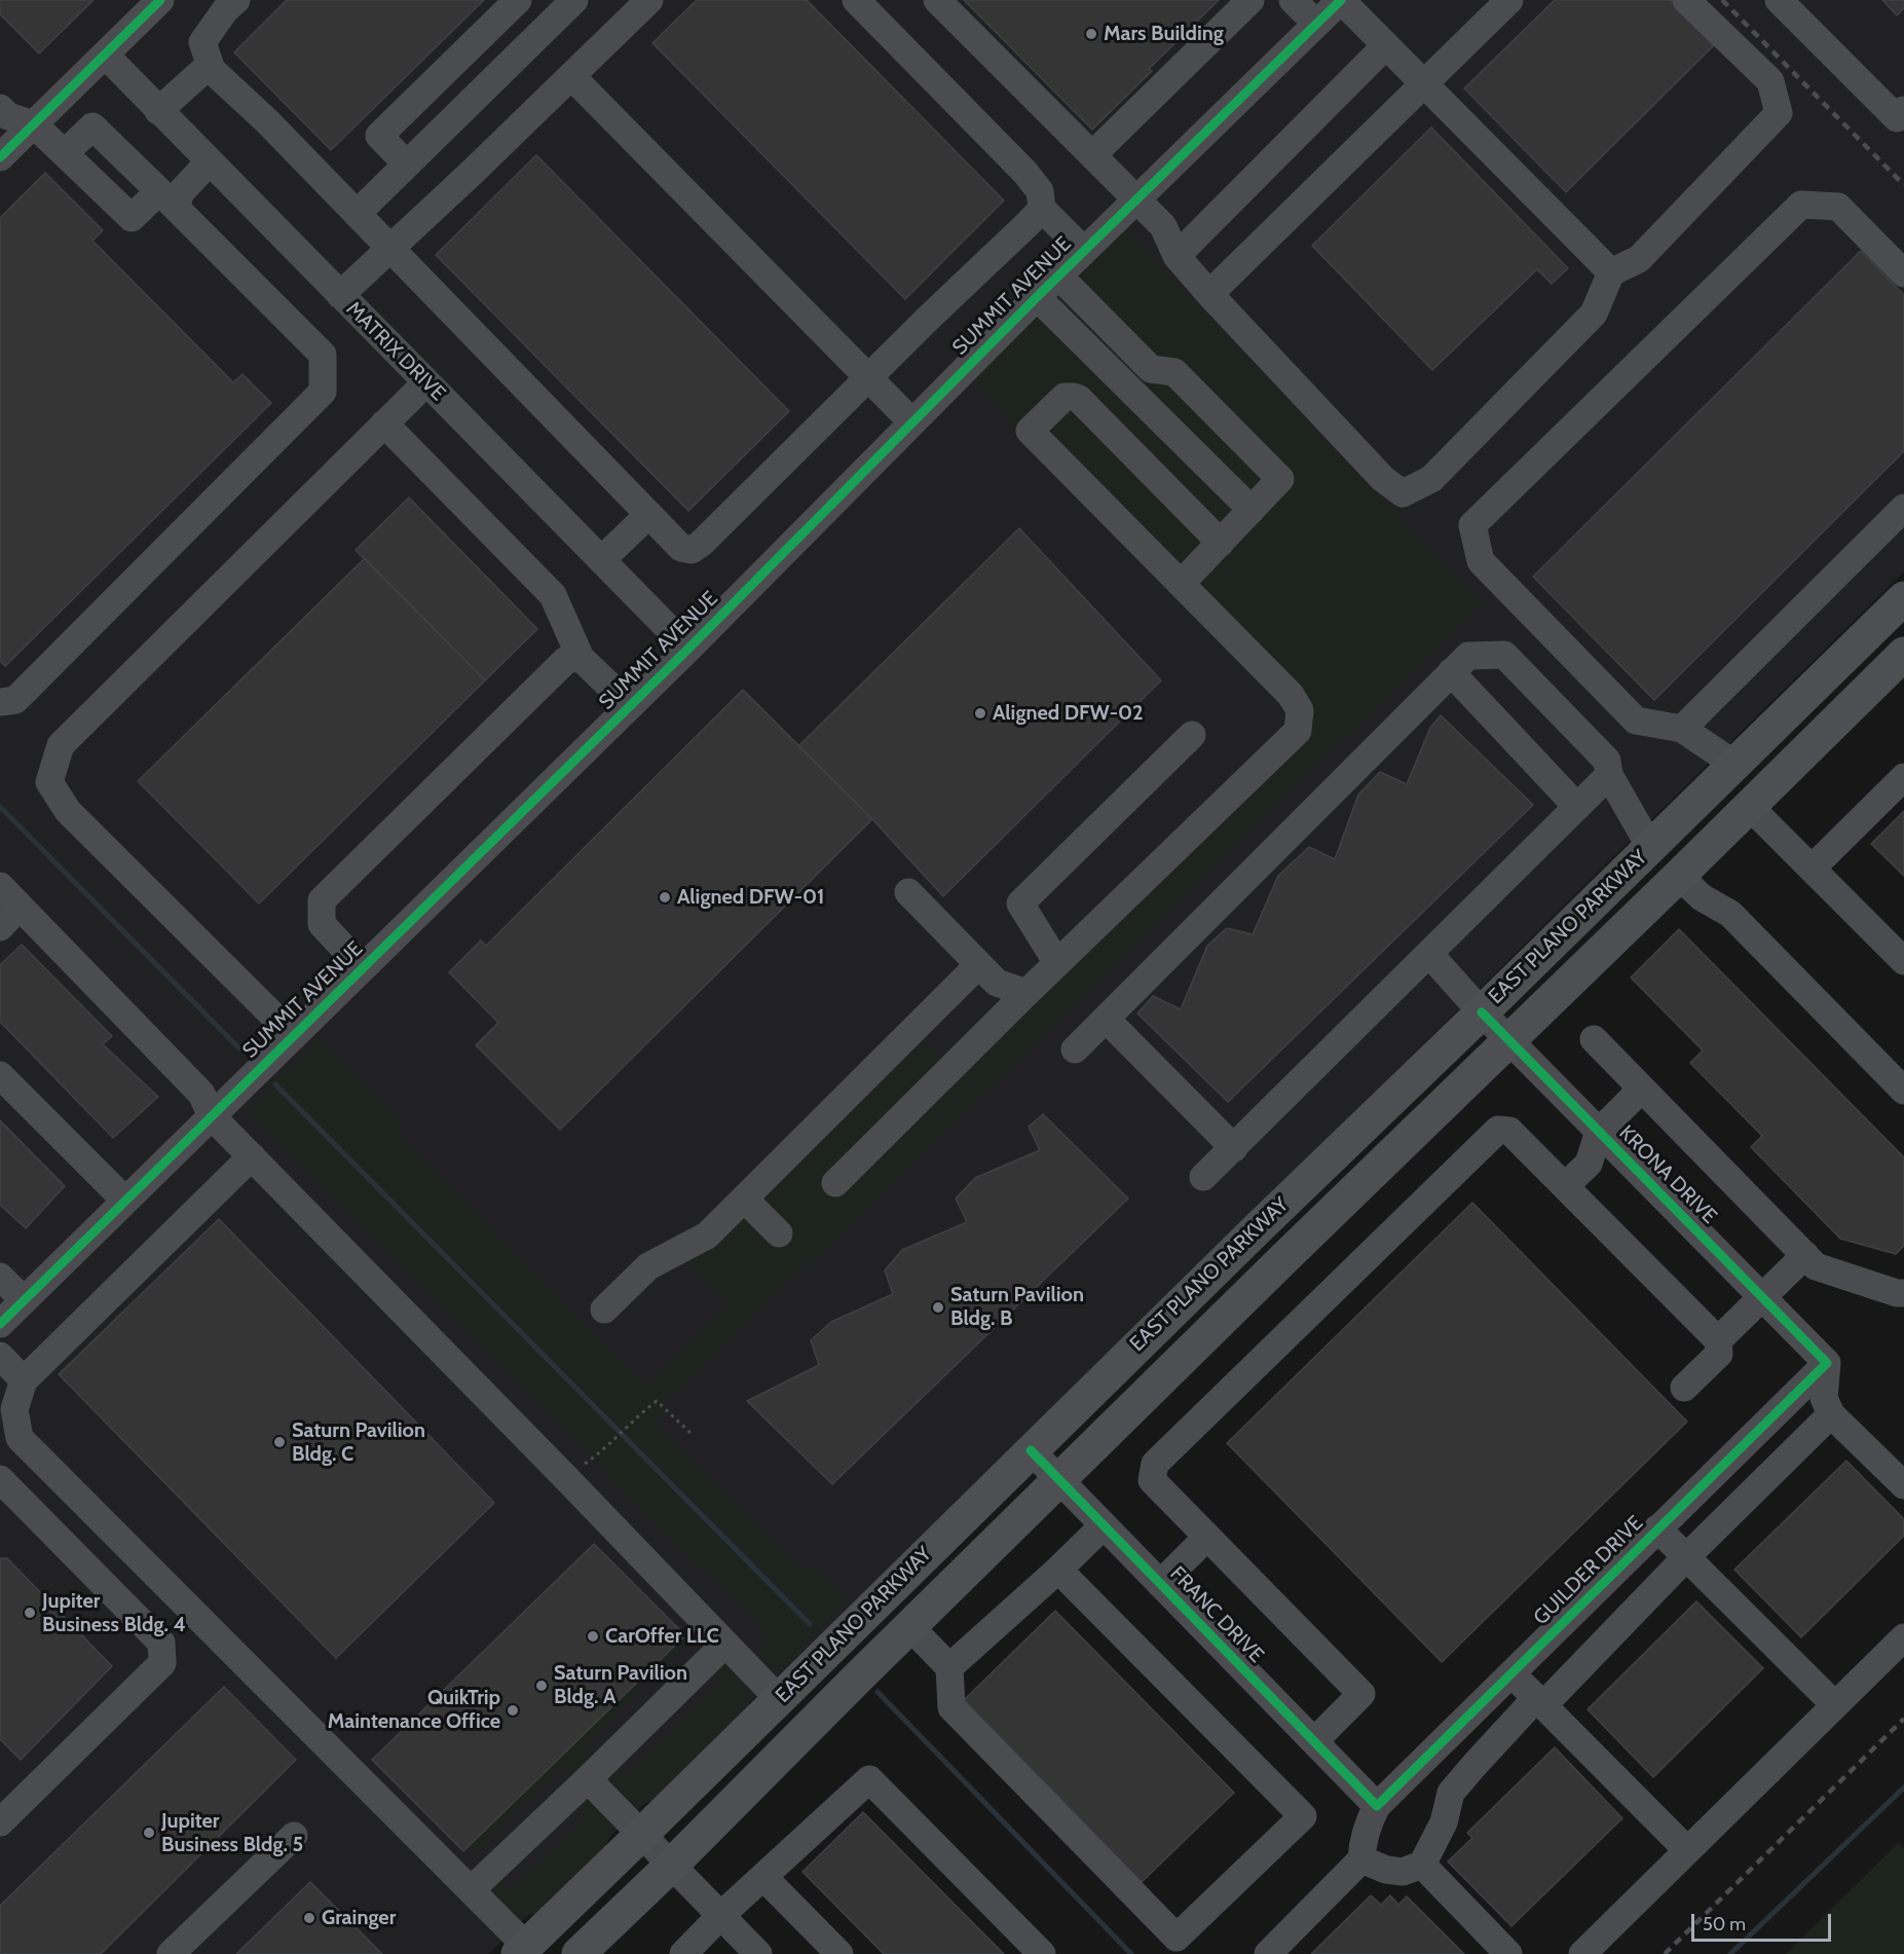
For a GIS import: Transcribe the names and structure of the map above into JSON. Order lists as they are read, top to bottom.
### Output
{
  "streets": {
    "main road": ["EAST PLANO PARKWAY"],
    "street": [
      "SUMMIT AVENUE",
      "MATRIX DRIVE",
      "KRONA DRIVE",
      "GUILDER DRIVE",
      "FRANC DRIVE"
    ]
  },
  "crossings": [
    ["SUMMIT AVENUE", "MATRIX DRIVE"],
    ["EAST PLANO PARKWAY", "KRONA DRIVE"],
    ["EAST PLANO PARKWAY", "FRANC DRIVE"],
    ["KRONA DRIVE", "GUILDER DRIVE"],
    ["GUILDER DRIVE", "FRANC DRIVE"]
  ],
  "places": [
    "Mars Building",
    "Aligned DFW-02",
    "Aligned DFW-01",
    "Saturn Pavilion Bldg. B",
    "Saturn Pavilion Bldg. C",
    "Jupiter Business Bldg. 4",
    "CarOffer LLC",
    "Saturn Pavilion Bldg. A",
    "QuikTrip Maintenance Office",
    "Jupiter Business Bldg. 5",
    "Grainger"
  ],
  "scale_bar": "50 m"
}
